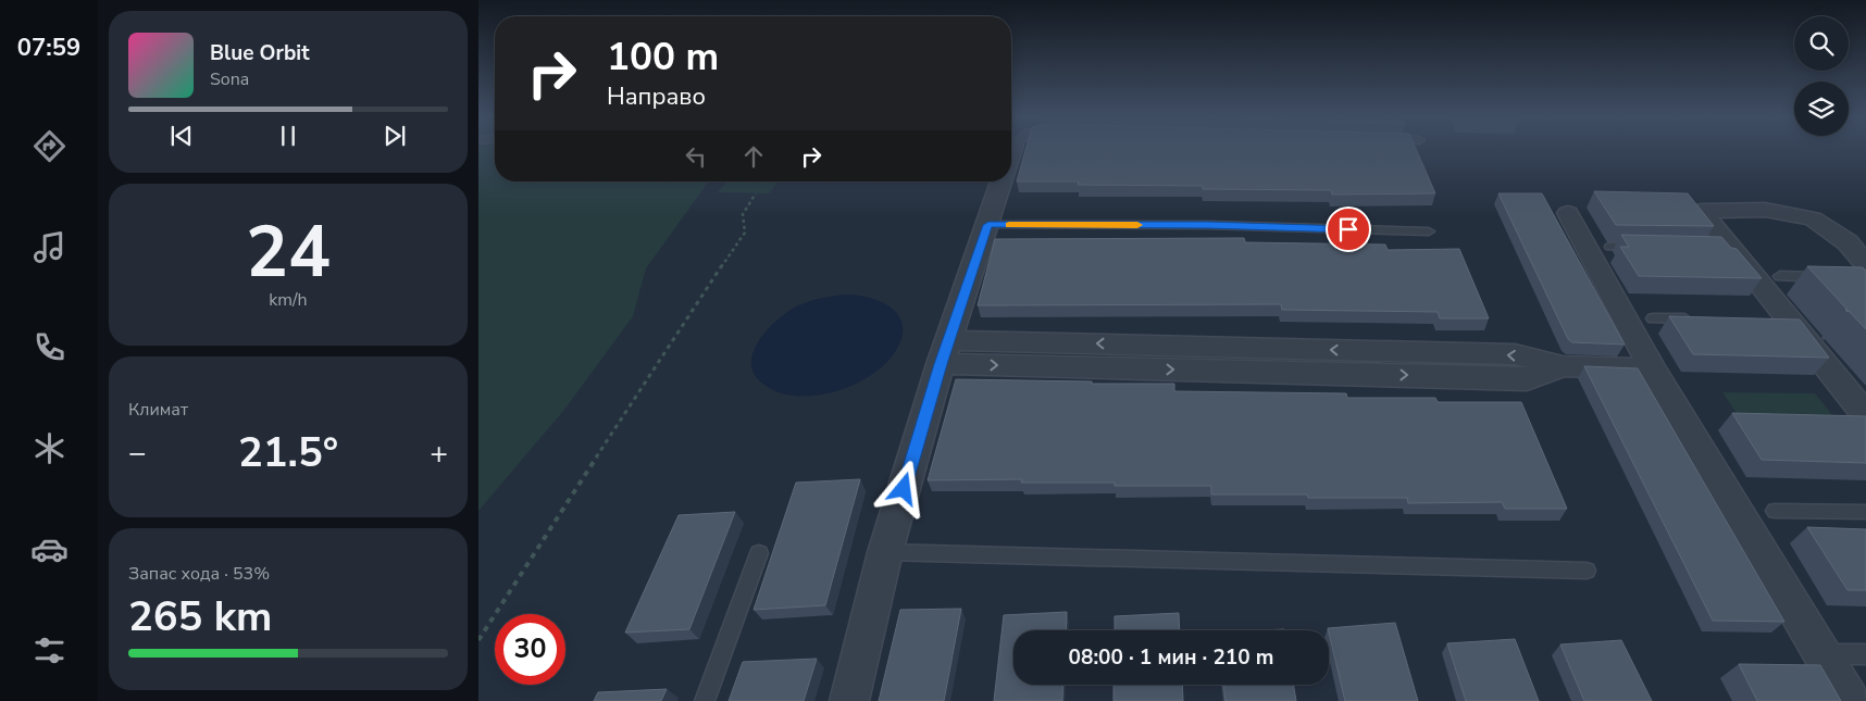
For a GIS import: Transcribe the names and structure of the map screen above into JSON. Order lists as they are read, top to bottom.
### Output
{
  "page": {
    "tabs": "07:59",
    "turn": ["100 m", "Направо"],
    "song": ["Blue Orbit", "Sona"],
    "tile": [
      ["24", "km/h"],
      "Климат",
      ["Запас хода · 53%", "265 km"]
    ],
    "heat": ["−", "21.5°", "+"],
    "limit": "30",
    "trip": "08:00 · 1 мин · 210 m"
  }
}
